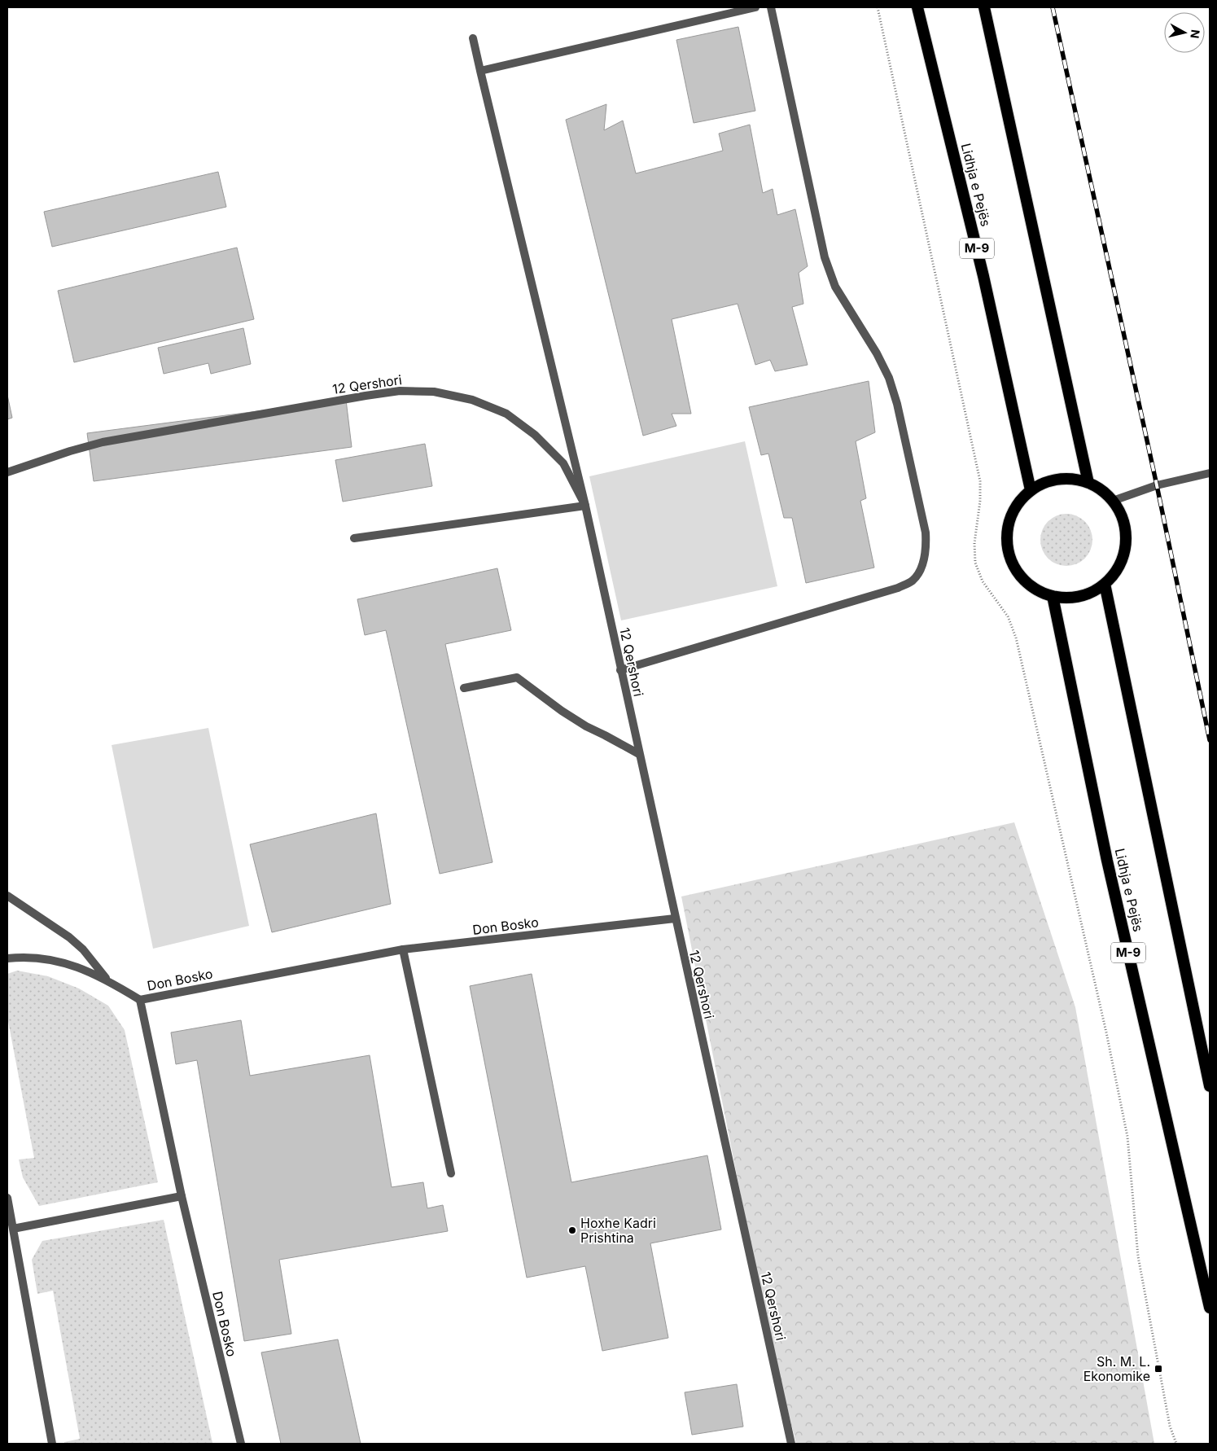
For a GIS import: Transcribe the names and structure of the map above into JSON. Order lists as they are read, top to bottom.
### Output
{
  "streets": {
    "highway": ["Lidhja e Pejës", "M-9"],
    "street": ["12 Qershori", "Don Bosko"]
  },
  "crossings": [
    ["12 Qershori", "Don Bosko"]
  ],
  "places": {
    "other": ["Hoxhe Kadri Prishtina"],
    "transit": ["Sh. M. L. Ekonomike"]
  },
  "north": "right"
}
